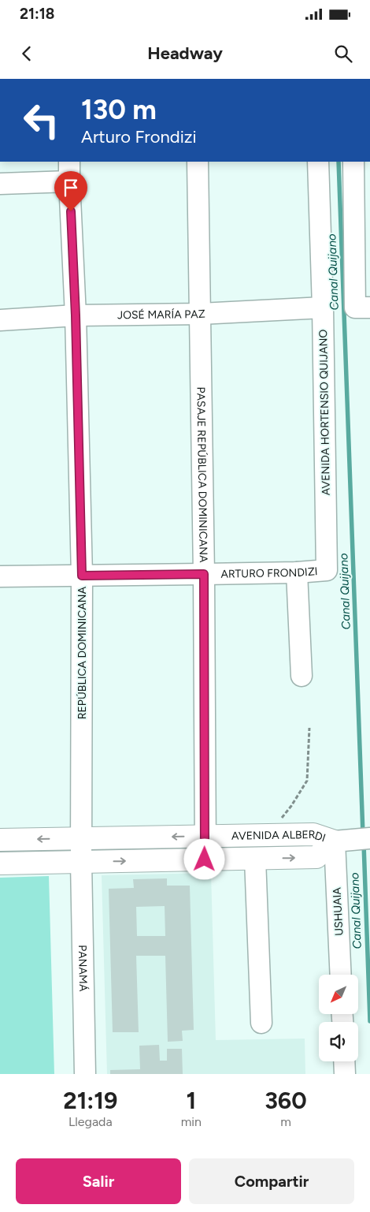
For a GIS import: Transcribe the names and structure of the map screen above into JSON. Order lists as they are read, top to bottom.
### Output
{
  "streets": {
    "main road": ["AVENIDA ALBERDI"],
    "street": [
      "JOSÉ MARÍA PAZ",
      "AVENIDA HORTENSIO QUIJANO",
      "PASAJE REPÚBLICA DOMINICANA",
      "ARTURO FRONDIZI",
      "REPÚBLICA DOMINICANA",
      "USHUAIA",
      "PANAMÁ"
    ]
  },
  "crossings": [
    ["JOSÉ MARÍA PAZ", "AVENIDA HORTENSIO QUIJANO"],
    ["JOSÉ MARÍA PAZ", "PASAJE REPÚBLICA DOMINICANA"],
    ["JOSÉ MARÍA PAZ", "REPÚBLICA DOMINICANA"],
    ["AVENIDA HORTENSIO QUIJANO", "ARTURO FRONDIZI"],
    ["PASAJE REPÚBLICA DOMINICANA", "ARTURO FRONDIZI"],
    ["PASAJE REPÚBLICA DOMINICANA", "AVENIDA ALBERDI"],
    ["ARTURO FRONDIZI", "REPÚBLICA DOMINICANA"],
    ["REPÚBLICA DOMINICANA", "AVENIDA ALBERDI"],
    ["REPÚBLICA DOMINICANA", "PANAMÁ"],
    ["AVENIDA ALBERDI", "USHUAIA"],
    ["AVENIDA ALBERDI", "PANAMÁ"]
  ],
  "water": ["Canal Quijano"],
  "north": "bottom left",
  "page": {
    "status": "21:18",
    "header": "Headway",
    "turn": ["130 m", "Arturo Frondizi"],
    "eta": [
      "21:19",
      "Llegada",
      "1",
      "min",
      "360",
      "m"
    ],
    "buttons": ["Salir", "Compartir"]
  }
}
